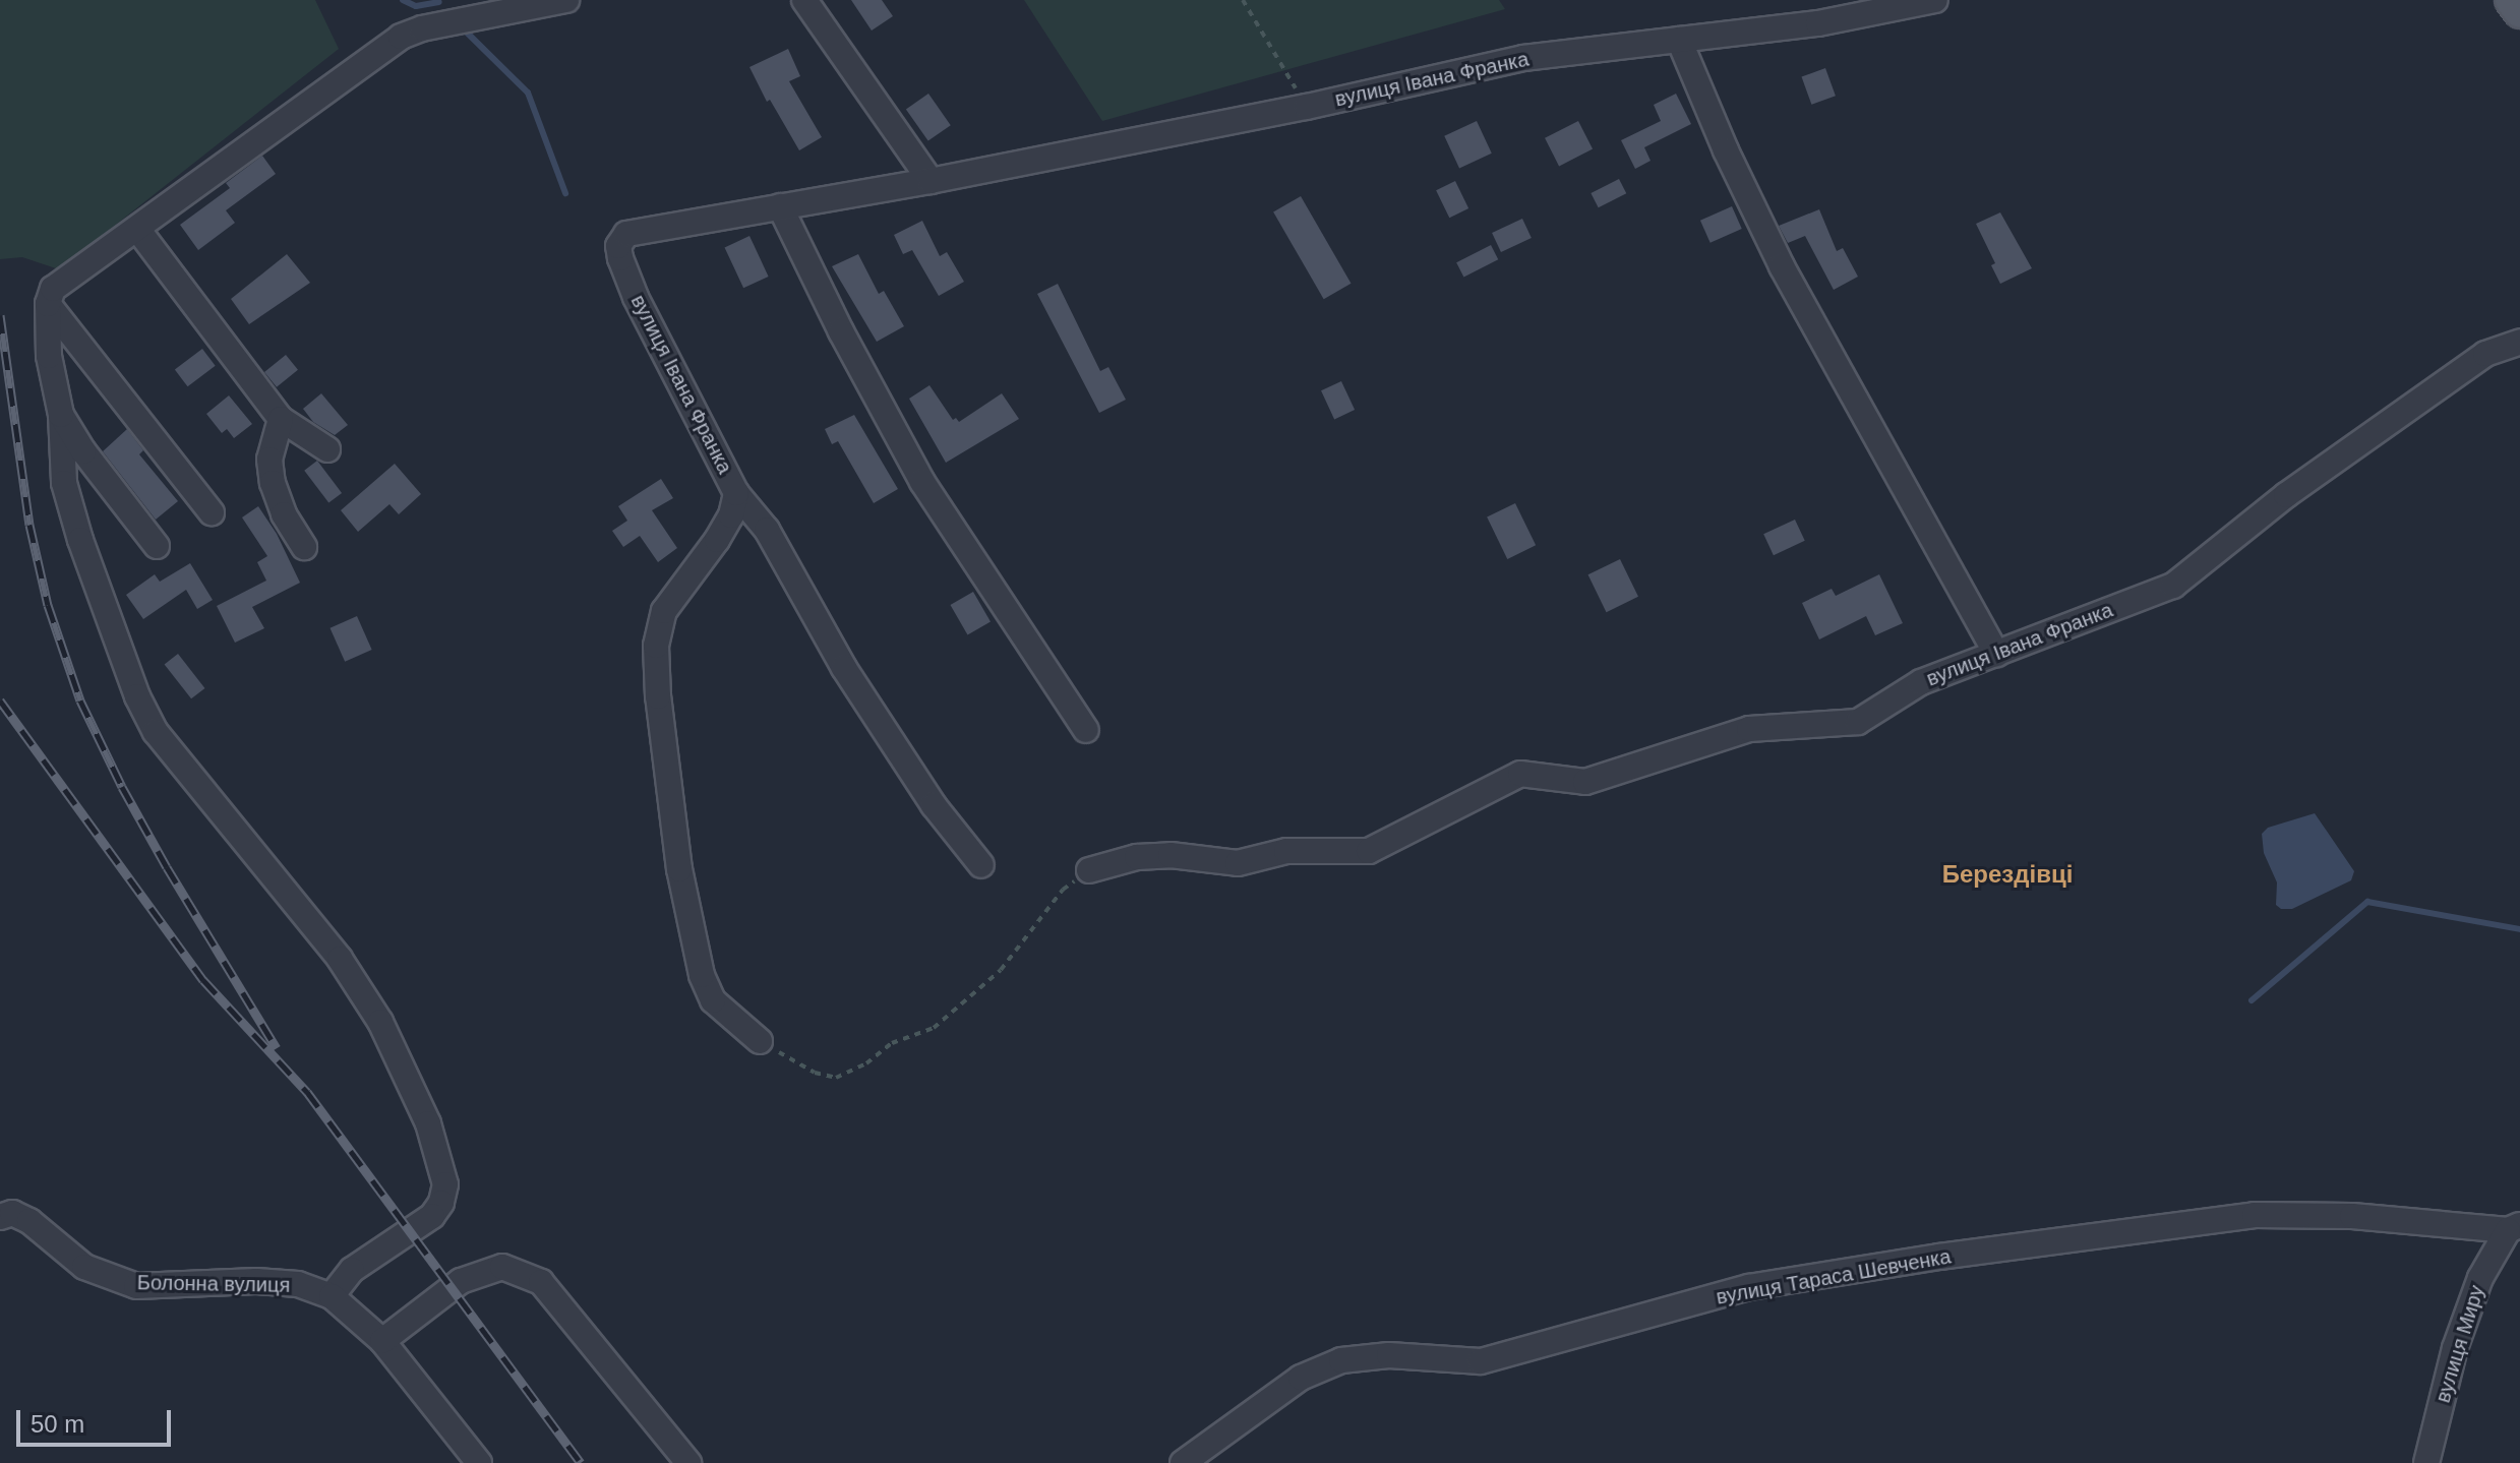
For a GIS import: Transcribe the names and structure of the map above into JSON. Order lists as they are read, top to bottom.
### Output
{
  "streets": {
    "street": [
      "вулиця Івана Франка",
      "вулиця Тараса Шевченка",
      "Болонна вулиця",
      "вулиця Миру"
    ]
  },
  "crossings": [
    ["вулиця Тараса Шевченка", "вулиця Миру"]
  ],
  "districts": ["Берездівці"],
  "scale_bar": "50 m"
}
